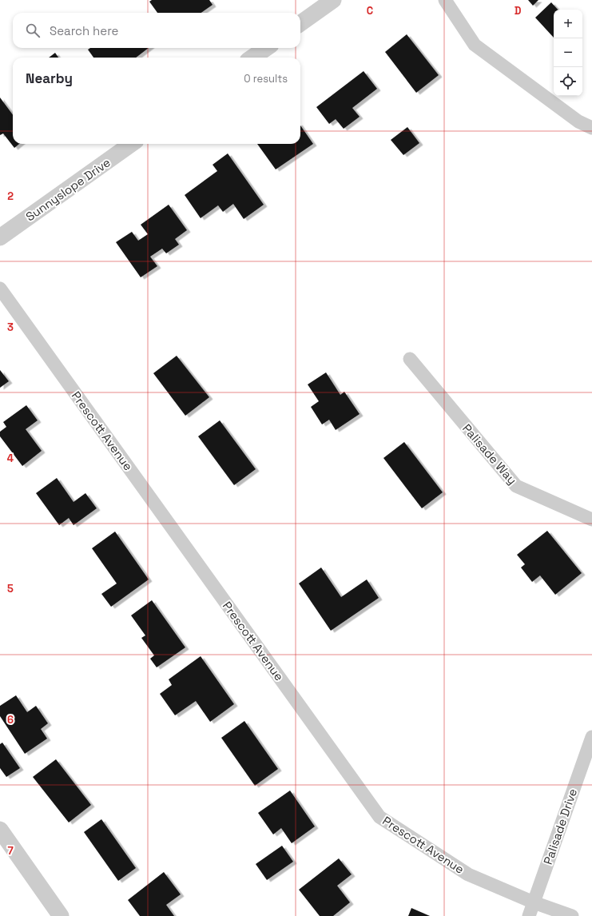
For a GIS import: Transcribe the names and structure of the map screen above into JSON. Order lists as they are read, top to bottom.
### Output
{
  "streets": {
    "street": [
      "Sunnyslope Drive",
      "Prescott Avenue",
      "Palisade Way",
      "Palisade Drive"
    ]
  },
  "crossings": [
    ["Prescott Avenue", "Palisade Drive"]
  ],
  "page": {
    "map_buttons": ["+", "−"],
    "search": "Search here",
    "heading": ["Nearby", "0 results"]
  },
  "grid": {
    "columns": ["C", "D"],
    "rows": [
      "2",
      "3",
      "4",
      "5",
      "6",
      "7"
    ]
  }
}
